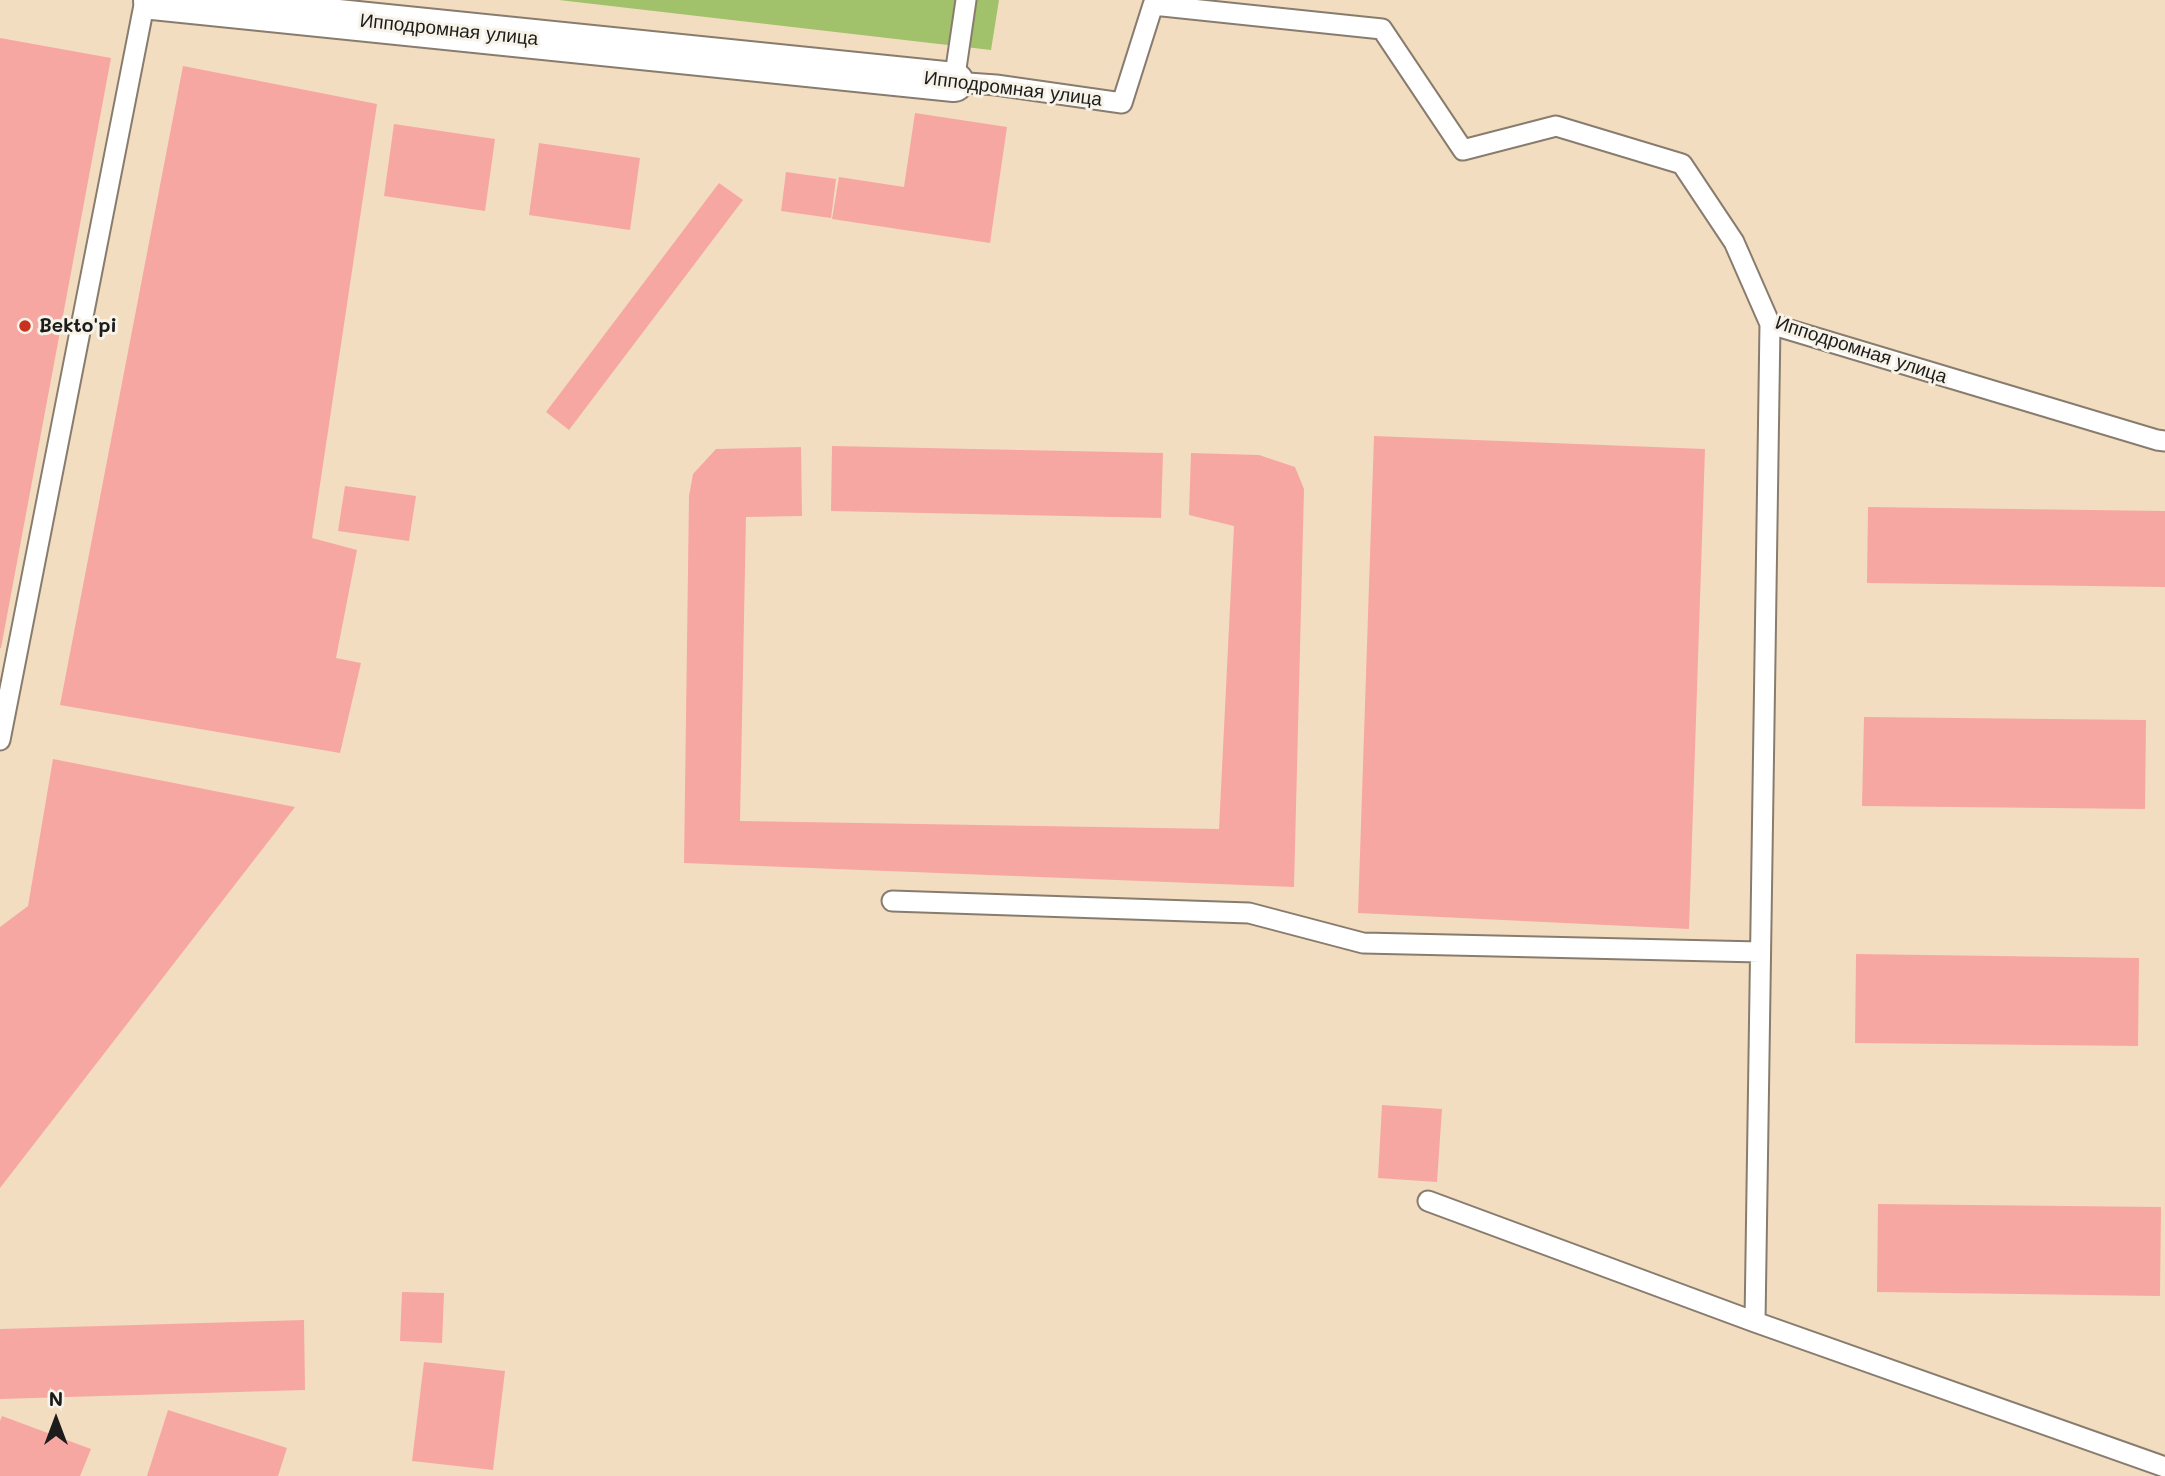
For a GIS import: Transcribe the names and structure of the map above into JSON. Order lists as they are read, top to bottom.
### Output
{
  "streets": {
    "street": ["Ипподромная улица"]
  },
  "places": ["Bekto'pi"],
  "north": "top"
}
